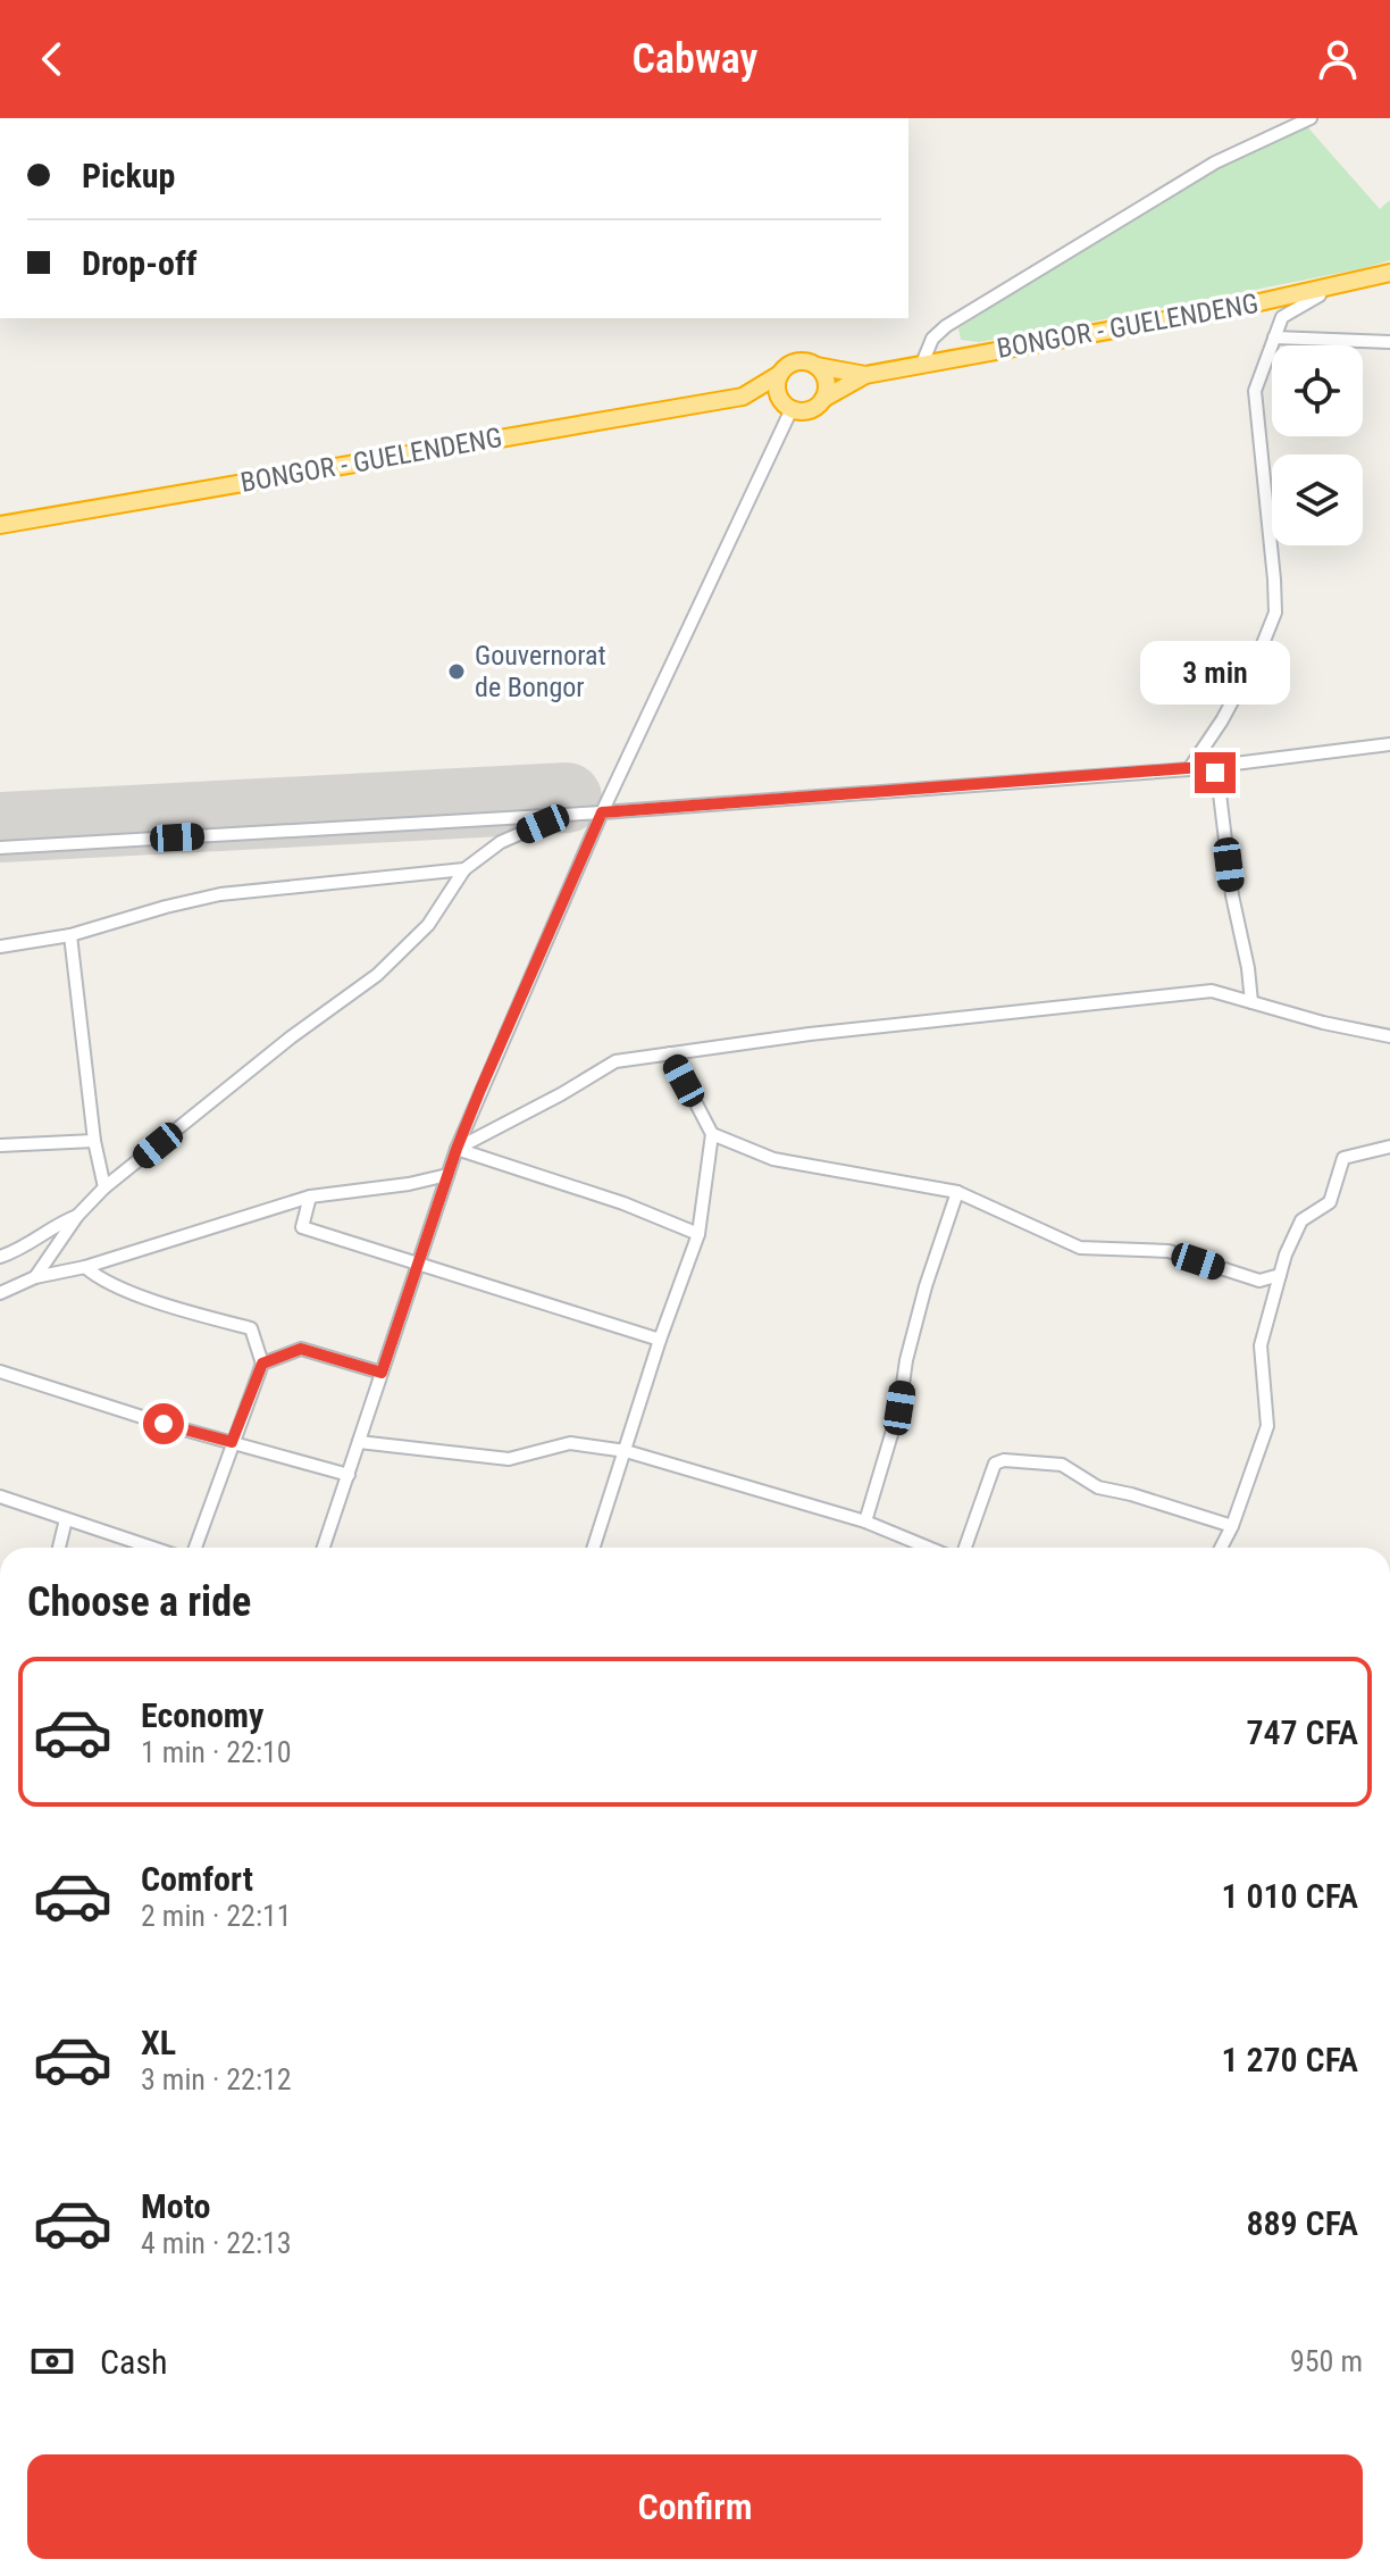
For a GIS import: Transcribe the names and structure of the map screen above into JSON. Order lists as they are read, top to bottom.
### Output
{
  "streets": {
    "highway": ["BONGOR - GUELENDENG"]
  },
  "places": ["Gouvernorat de Bongor"],
  "page": {
    "header": "Cabway",
    "banner": ["Pickup", "Drop-off"],
    "bubble": "3 min",
    "heading": "Choose a ride",
    "list": [
      {
        "name": "Economy",
        "note": "1 min · 22:10",
        "value": "747 CFA"
      },
      {
        "name": "Comfort",
        "note": "2 min · 22:11",
        "value": "1 010 CFA"
      },
      {
        "name": "XL",
        "note": "3 min · 22:12",
        "value": "1 270 CFA"
      },
      {
        "name": "Moto",
        "note": "4 min · 22:13",
        "value": "889 CFA"
      }
    ],
    "pay": ["Cash", "950 m"],
    "buttons": "Confirm"
  }
}
